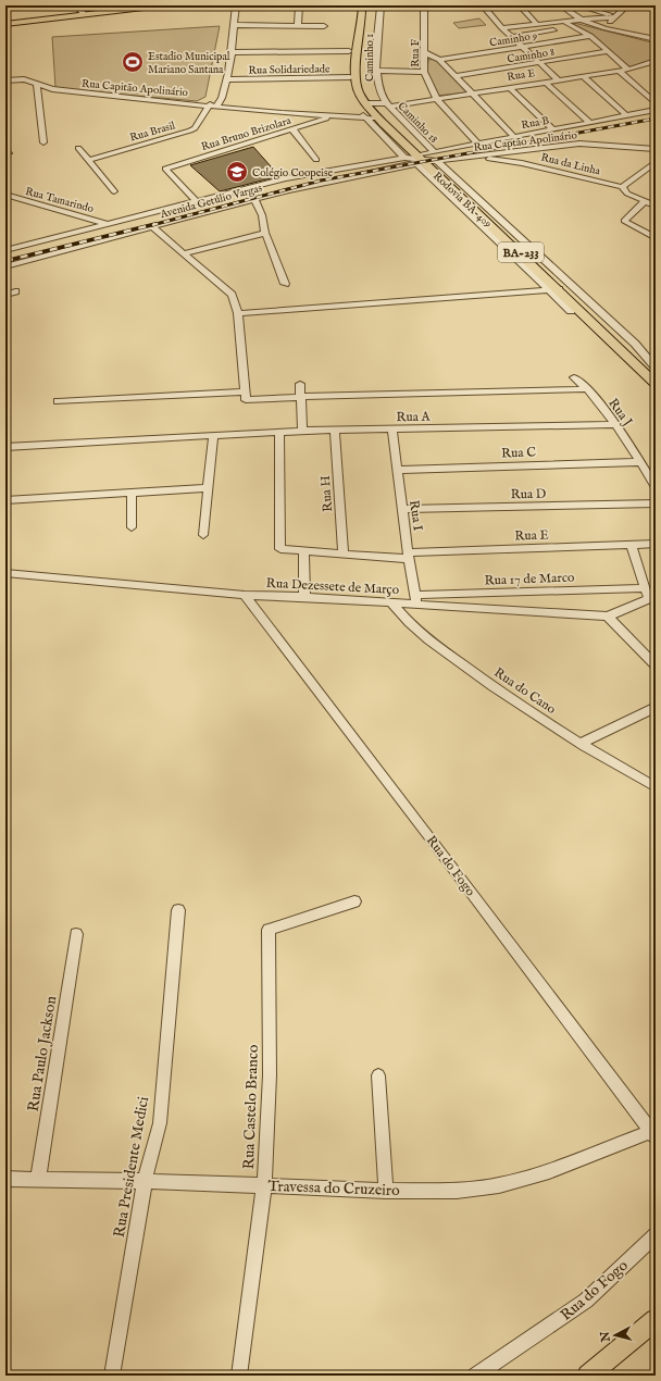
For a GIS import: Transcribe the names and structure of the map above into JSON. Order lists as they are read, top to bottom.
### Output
{
  "streets": {
    "main road": ["Rodovia BA-409", "BA-233"],
    "street": [
      "Caminho 9",
      "Rua F",
      "Caminho 8",
      "Caminho 1",
      "Rua Solidariedade",
      "Rua E",
      "Rua Capitão Apolinário",
      "Caminho 18",
      "Rua B",
      "Rua Brasil",
      "Rua Bruno Brizolara",
      "Rua Captão Apolinário",
      "Rua da Linha",
      "Rua Tamarindo",
      "Avenida Getúlio Vargas",
      "Rua J",
      "Rua A",
      "Rua C",
      "Rua H",
      "Rua D",
      "Rua I",
      "Rua 17 de Marco",
      "Rua Dezessete de Março",
      "Rua do Cano",
      "Rua do Fogo",
      "Rua Paulo Jackson",
      "Rua Castelo Branco",
      "Rua Presidente Medici",
      "Travessa do Cruzeiro"
    ]
  },
  "crossings": [
    ["Rua F", "Rua E"],
    ["Rua F", "Rua B"],
    ["Caminho 1", "Rua E"],
    ["Caminho 1", "Caminho 18"],
    ["Rua Solidariedade", "Rua Brasil"],
    ["Rua E", "Caminho 18"],
    ["Rua E", "BA-233"],
    ["Rua E", "Rua A"],
    ["Rua E", "Rua H"],
    ["Rua E", "Rua I"],
    ["Rua Capitão Apolinário", "Rua Brasil"],
    ["Rua Capitão Apolinário", "Rua Bruno Brizolara"],
    ["Rua Capitão Apolinário", "Rodovia BA-409"],
    ["Rua Capitão Apolinário", "BA-233"],
    ["Caminho 18", "Rua B"],
    ["Rua B", "Rua Captão Apolinário"],
    ["Rua B", "Rodovia BA-409"],
    ["Rua B", "Avenida Getúlio Vargas"],
    ["Rua Bruno Brizolara", "Avenida Getúlio Vargas"],
    ["Rua Captão Apolinário", "Rua da Linha"],
    ["Rua Captão Apolinário", "Rodovia BA-409"],
    ["Rua Captão Apolinário", "Avenida Getúlio Vargas"],
    ["Rua Tamarindo", "Avenida Getúlio Vargas"],
    ["Rodovia BA-409", "Avenida Getúlio Vargas"],
    ["Rodovia BA-409", "BA-233"],
    ["Rua J", "Rua A"],
    ["Rua J", "Rua C"],
    ["Rua A", "Rua H"],
    ["Rua A", "Rua I"],
    ["Rua C", "Rua I"],
    ["Rua D", "Rua I"],
    ["Rua I", "Rua 17 de Marco"],
    ["Rua I", "Rua Dezessete de Março"],
    ["Rua 17 de Marco", "Rua Dezessete de Março"],
    ["Rua Dezessete de Março", "Rua do Cano"],
    ["Rua Dezessete de Março", "Rua do Fogo"],
    ["Rua do Fogo", "Travessa do Cruzeiro"],
    ["Rua Paulo Jackson", "Travessa do Cruzeiro"],
    ["Rua Castelo Branco", "Travessa do Cruzeiro"],
    ["Rua Presidente Medici", "Travessa do Cruzeiro"]
  ],
  "places": {
    "sports": ["Estadio Municipal Mariano Santana"],
    "school or university": ["Colégio Coopeise"]
  },
  "north": "left"
}
